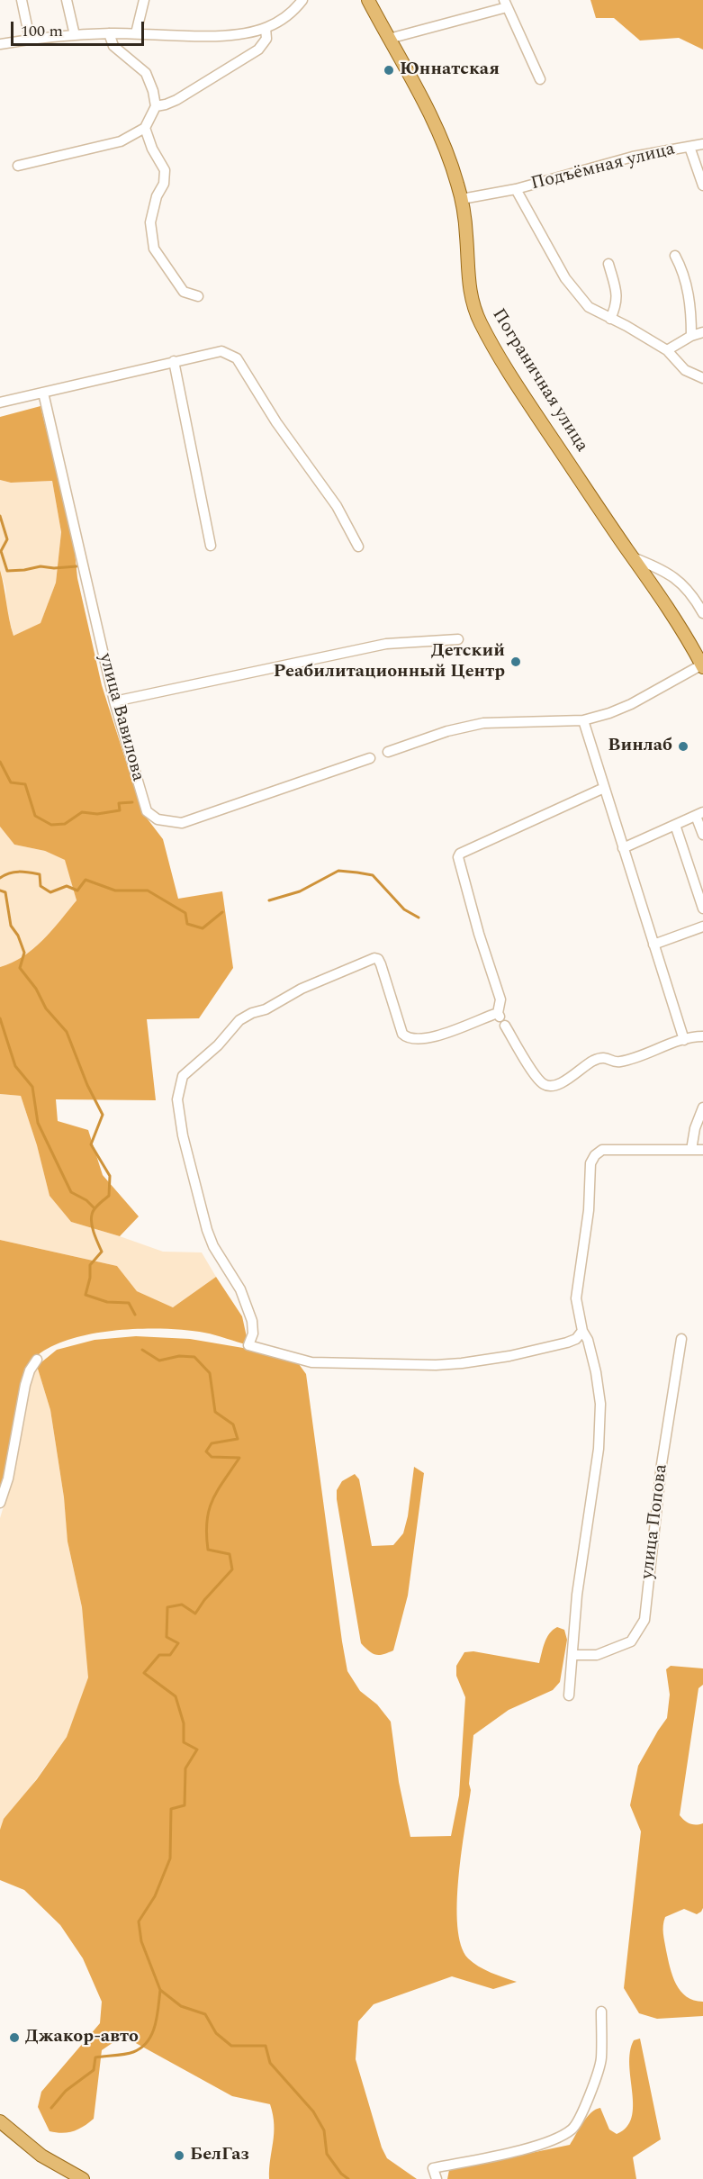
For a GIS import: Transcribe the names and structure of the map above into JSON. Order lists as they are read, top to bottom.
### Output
{
  "streets": {
    "main road": ["Пограничная улица"],
    "street": ["Подъёмная улица", "улица Вавилова", "улица Попова"]
  },
  "crossings": [
    ["Подъёмная улица", "Пограничная улица"]
  ],
  "places": [
    "Юннатская",
    "Детский Реабилитационный Центр",
    "Винлаб",
    "Джакор-авто",
    "БелГаз"
  ],
  "scale_bar": "100 m"
}
